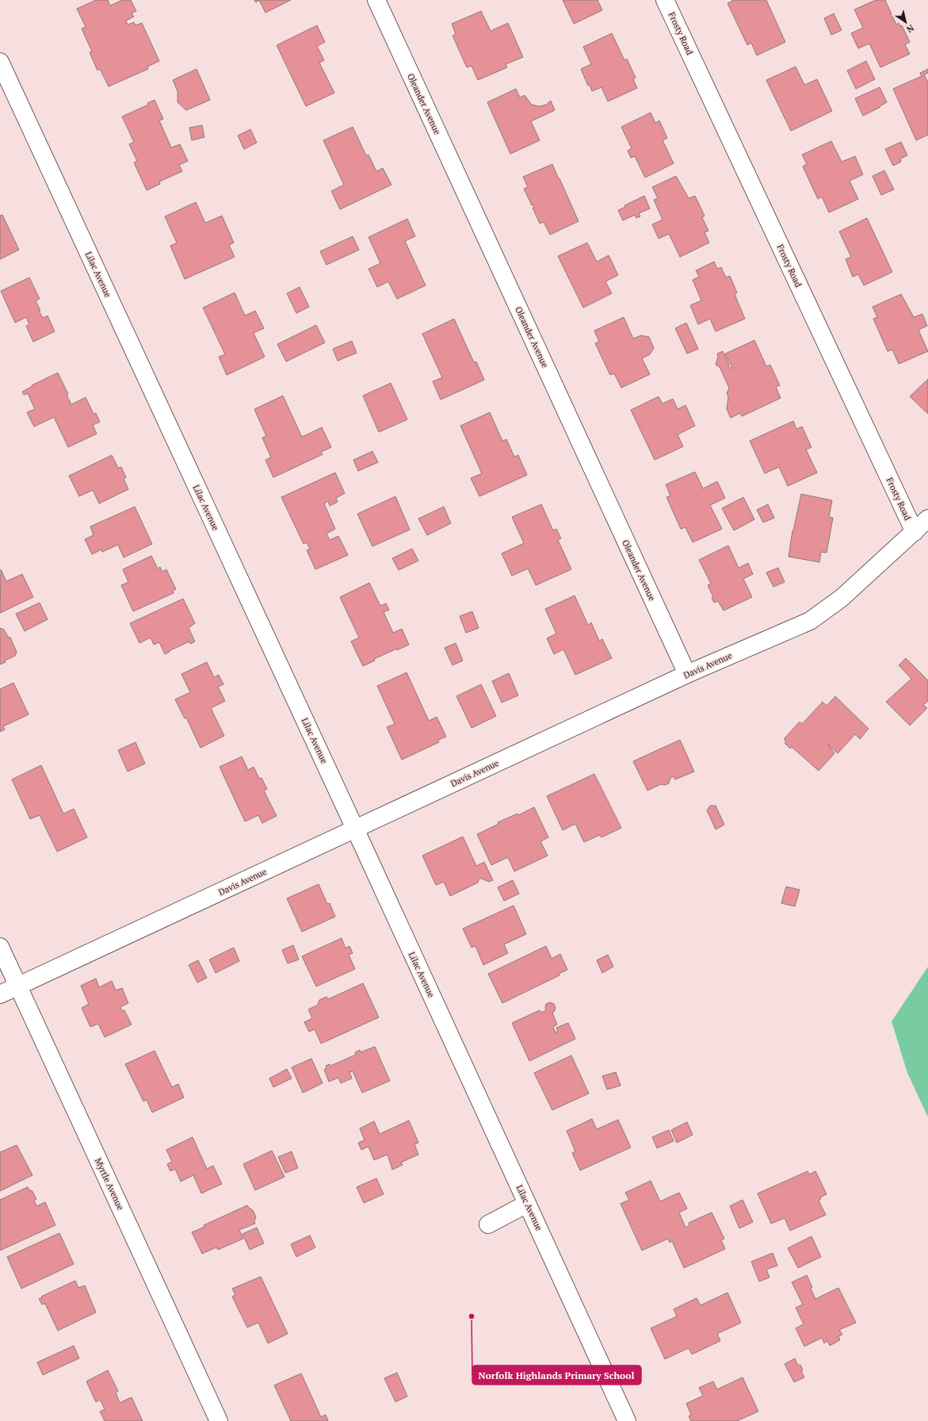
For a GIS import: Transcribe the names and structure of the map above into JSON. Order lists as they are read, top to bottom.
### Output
{
  "streets": {
    "street": [
      "Frosty Road",
      "Oleander Avenue",
      "Lilac Avenue",
      "Davis Avenue",
      "Myrtle Avenue"
    ]
  },
  "crossings": [
    ["Frosty Road", "Davis Avenue"],
    ["Oleander Avenue", "Davis Avenue"],
    ["Lilac Avenue", "Davis Avenue"],
    ["Davis Avenue", "Myrtle Avenue"]
  ],
  "places": ["Norfolk Highlands Primary School"],
  "north": "bottom right"
}
